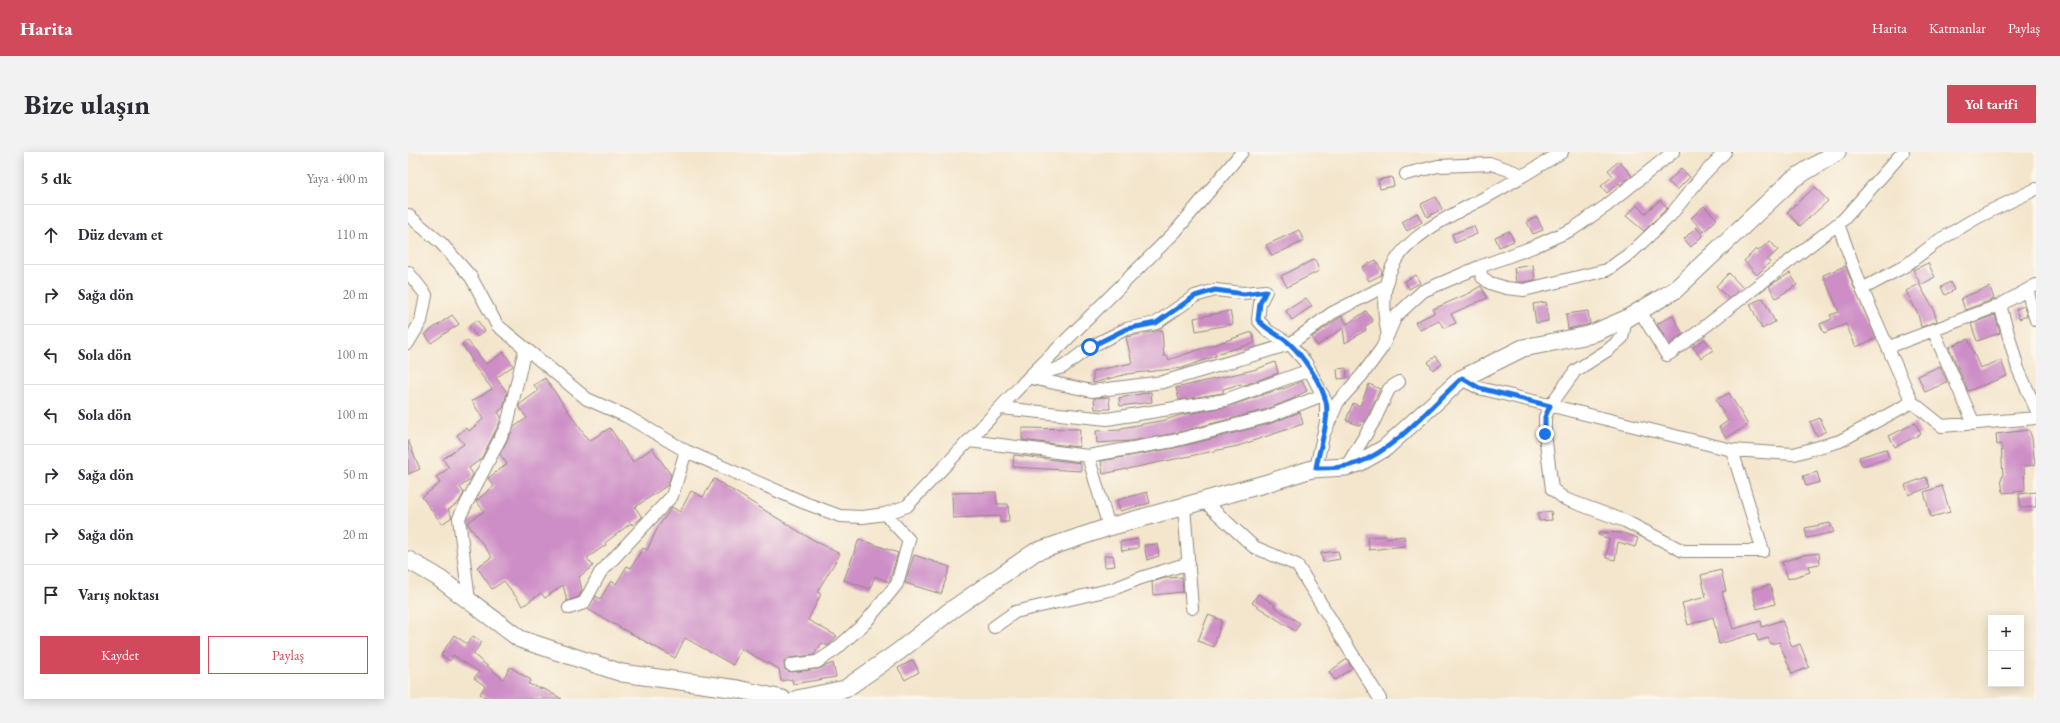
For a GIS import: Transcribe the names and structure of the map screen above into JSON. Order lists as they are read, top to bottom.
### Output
{
  "page": {
    "header": "Harita",
    "nav": ["Harita", "Katmanlar", "Paylaş"],
    "buttons": [
      "Yol tarifi",
      ["Kaydet", "Paylaş"]
    ],
    "title": "Bize ulaşın",
    "heading": ["5 dk", "Yaya · 400 m"],
    "list": [
      ["Düz devam et", "110 m"],
      ["Sağa dön", "20 m"],
      ["Sola dön", "100 m"],
      ["Sola dön", "100 m"],
      ["Sağa dön", "50 m"],
      ["Sağa dön", "20 m"],
      "Varış noktası"
    ],
    "map_buttons": ["+", "−"]
  }
}
